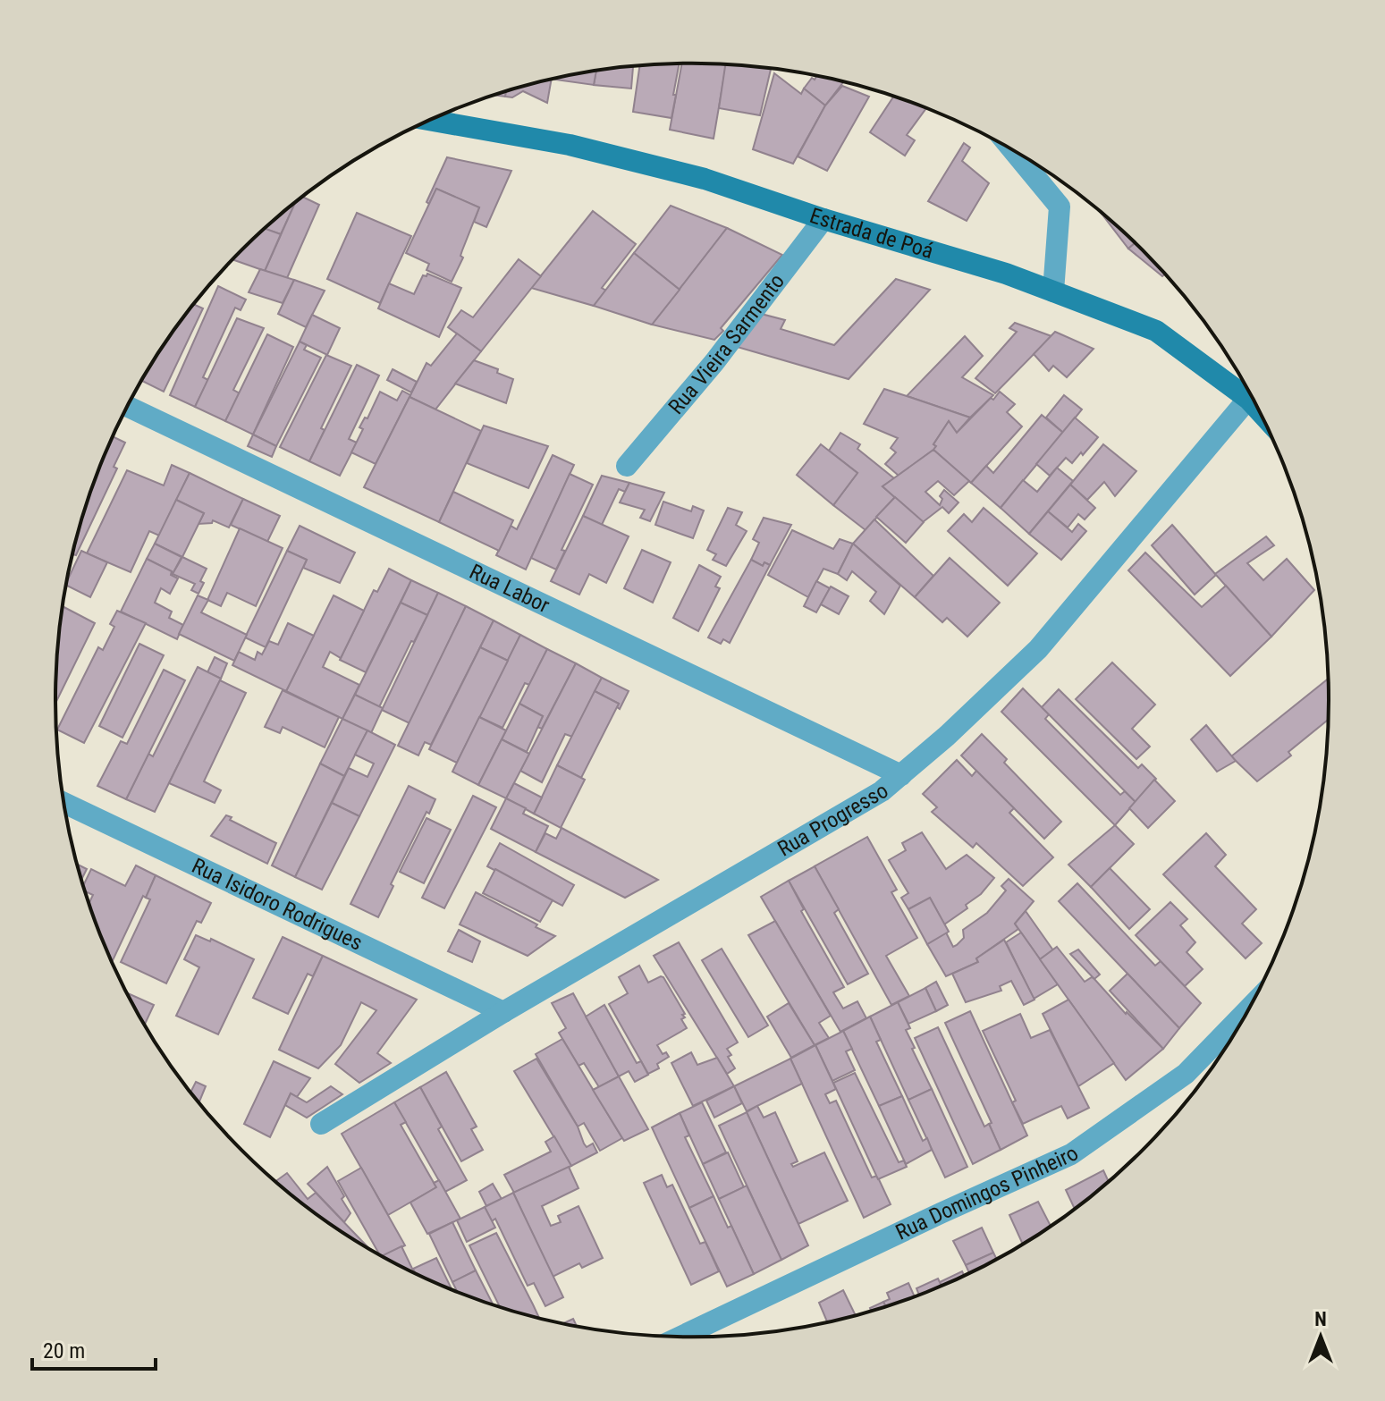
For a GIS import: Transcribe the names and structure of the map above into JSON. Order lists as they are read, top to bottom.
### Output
{
  "streets": {
    "main road": ["Estrada de Poá"],
    "street": [
      "Rua Vieira Sarmento",
      "Rua Labor",
      "Rua Progresso",
      "Rua Isidoro Rodrigues",
      "Rua Domingos Pinheiro"
    ]
  },
  "crossings": [
    ["Estrada de Poá", "Rua Vieira Sarmento"],
    ["Estrada de Poá", "Rua Progresso"],
    ["Rua Labor", "Rua Progresso"],
    ["Rua Progresso", "Rua Isidoro Rodrigues"]
  ],
  "scale_bar": "20 m",
  "north": "top"
}
